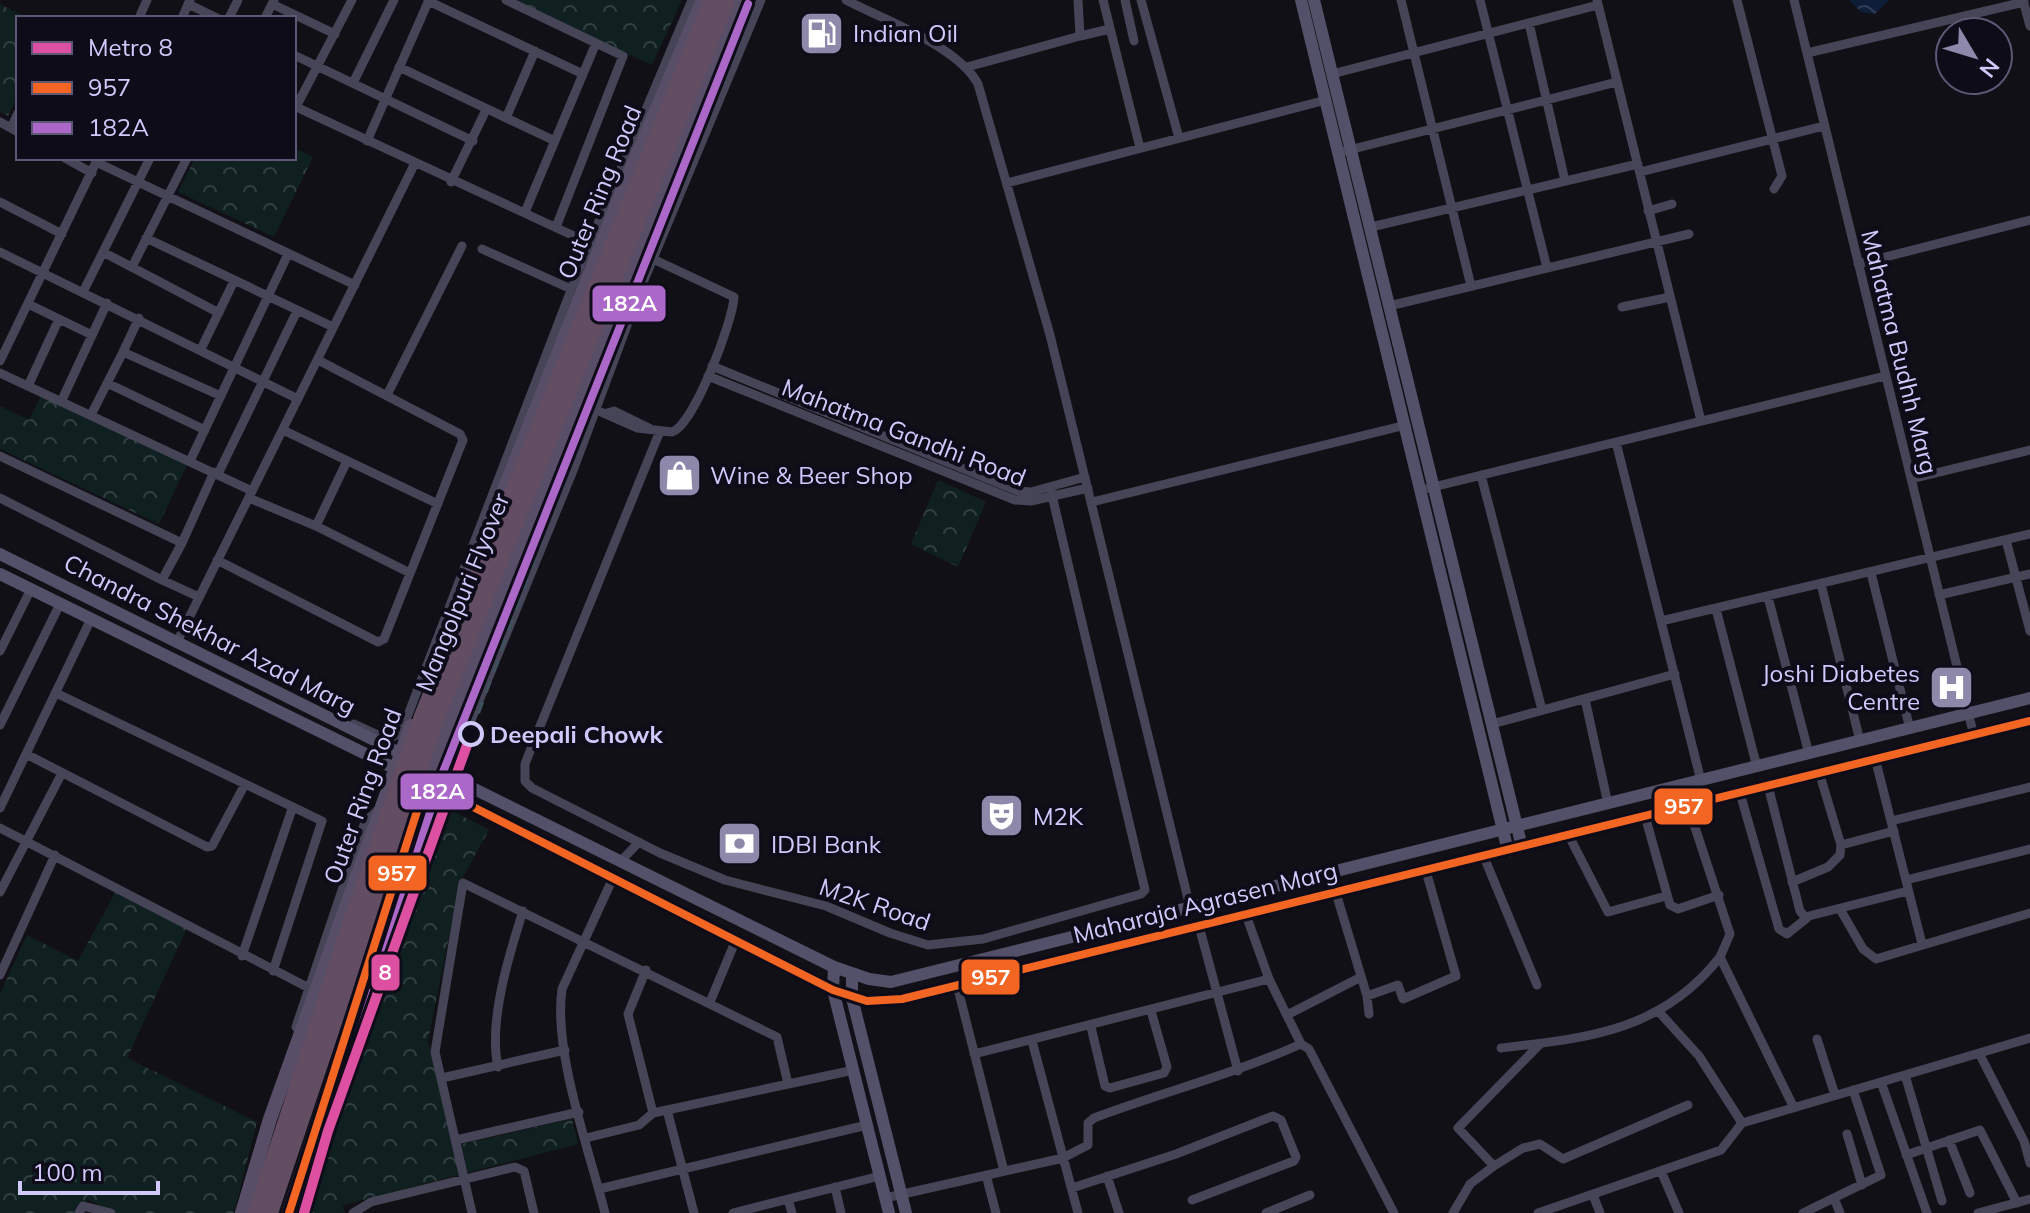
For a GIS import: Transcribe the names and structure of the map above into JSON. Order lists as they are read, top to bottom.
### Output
{
  "streets": {
    "highway": ["Mangolpuri Flyover"],
    "main road": ["Outer Ring Road"],
    "street": [
      "Mahatma Budhh Marg",
      "Mahatma Gandhi Road",
      "Chandra Shekhar Azad Marg",
      "Maharaja Agrasen Marg",
      "M2K Road"
    ]
  },
  "crossings": [
    ["Outer Ring Road", "Chandra Shekhar Azad Marg"],
    ["Mahatma Budhh Marg", "Maharaja Agrasen Marg"],
    ["Mahatma Gandhi Road", "M2K Road"]
  ],
  "places": {
    "fuel station": ["Indian Oil"],
    "shop": ["Wine & Beer Shop"],
    "hospital": ["Joshi Diabetes Centre"],
    "other": ["Deepali Chowk"],
    "theatre": ["M2K"],
    "bank": ["IDBI Bank"]
  },
  "lines": ["transit line 182A", "transit line 957", "metro line 8"],
  "legend": ["Metro 8", "957", "182A"],
  "scale_bar": "100 m",
  "north": "bottom right"
}
